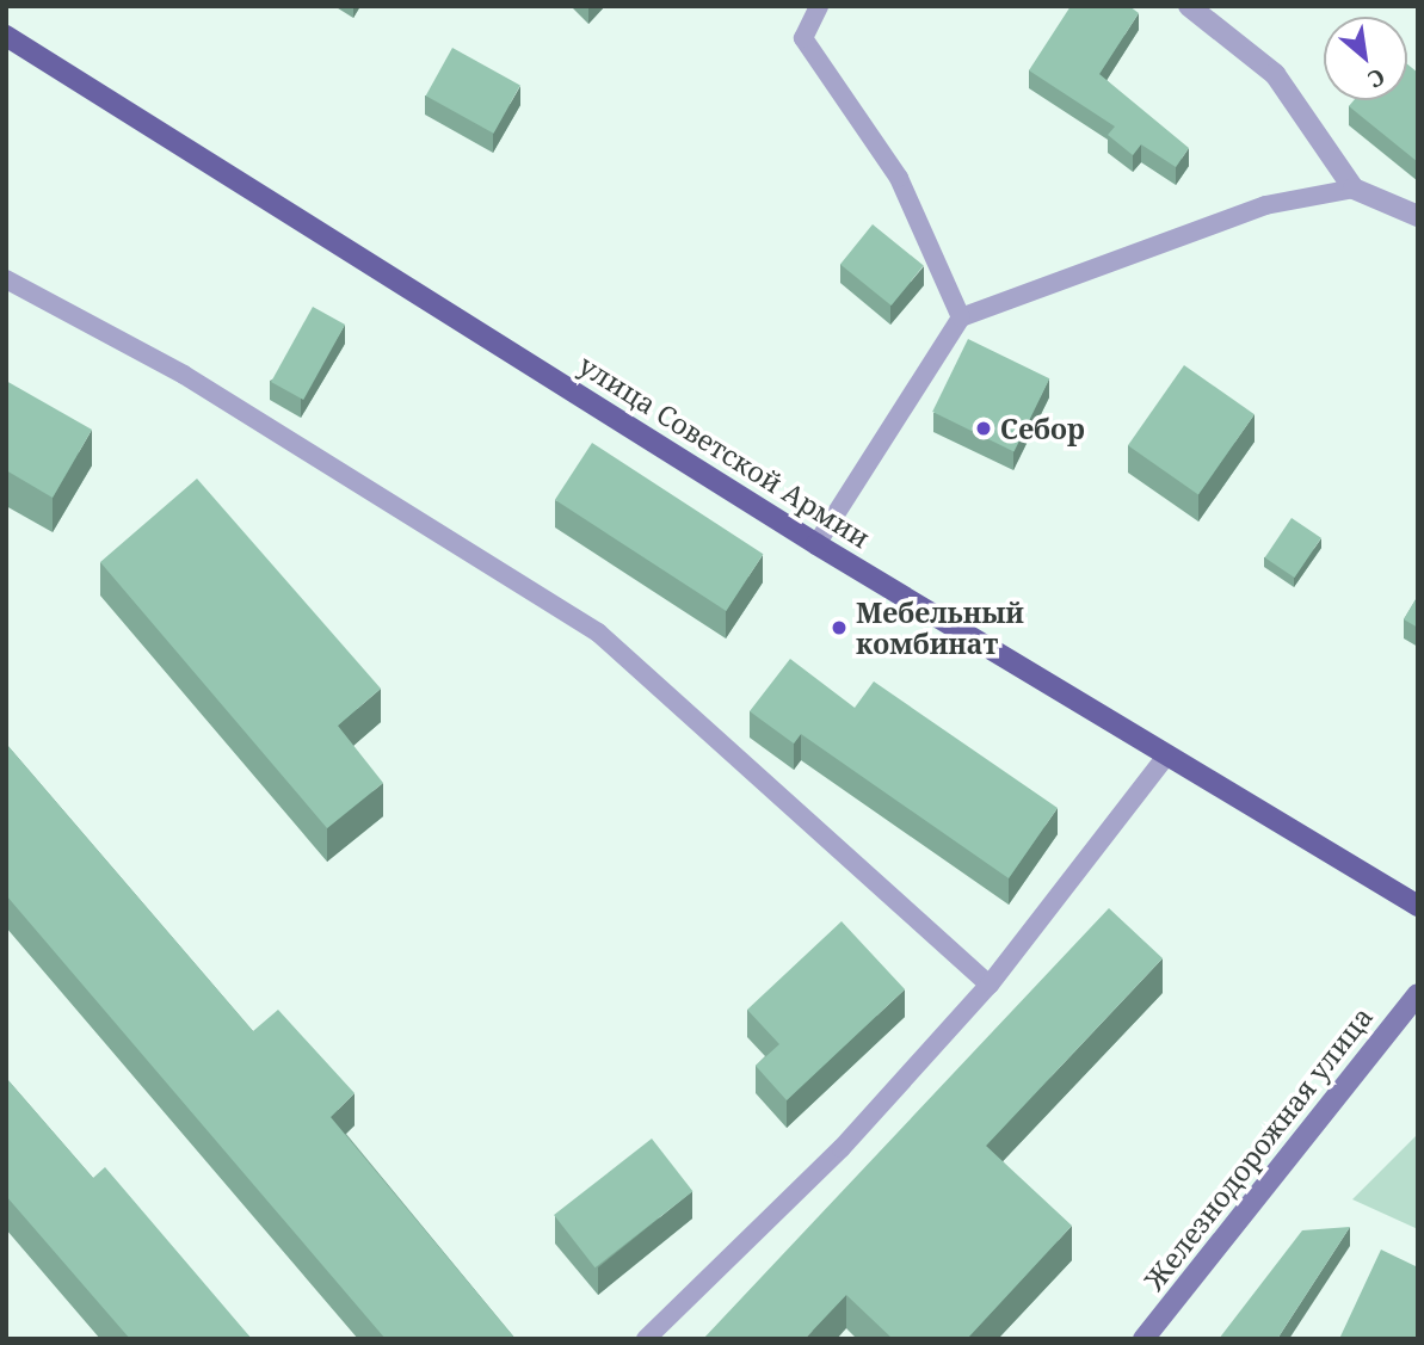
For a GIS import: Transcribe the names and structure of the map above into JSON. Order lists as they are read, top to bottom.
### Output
{
  "streets": {
    "main road": ["улица Советской Армии"],
    "street": ["Железнодорожная улица"]
  },
  "places": ["Себор", "Мебельный комбинат"],
  "north": "bottom right"
}
